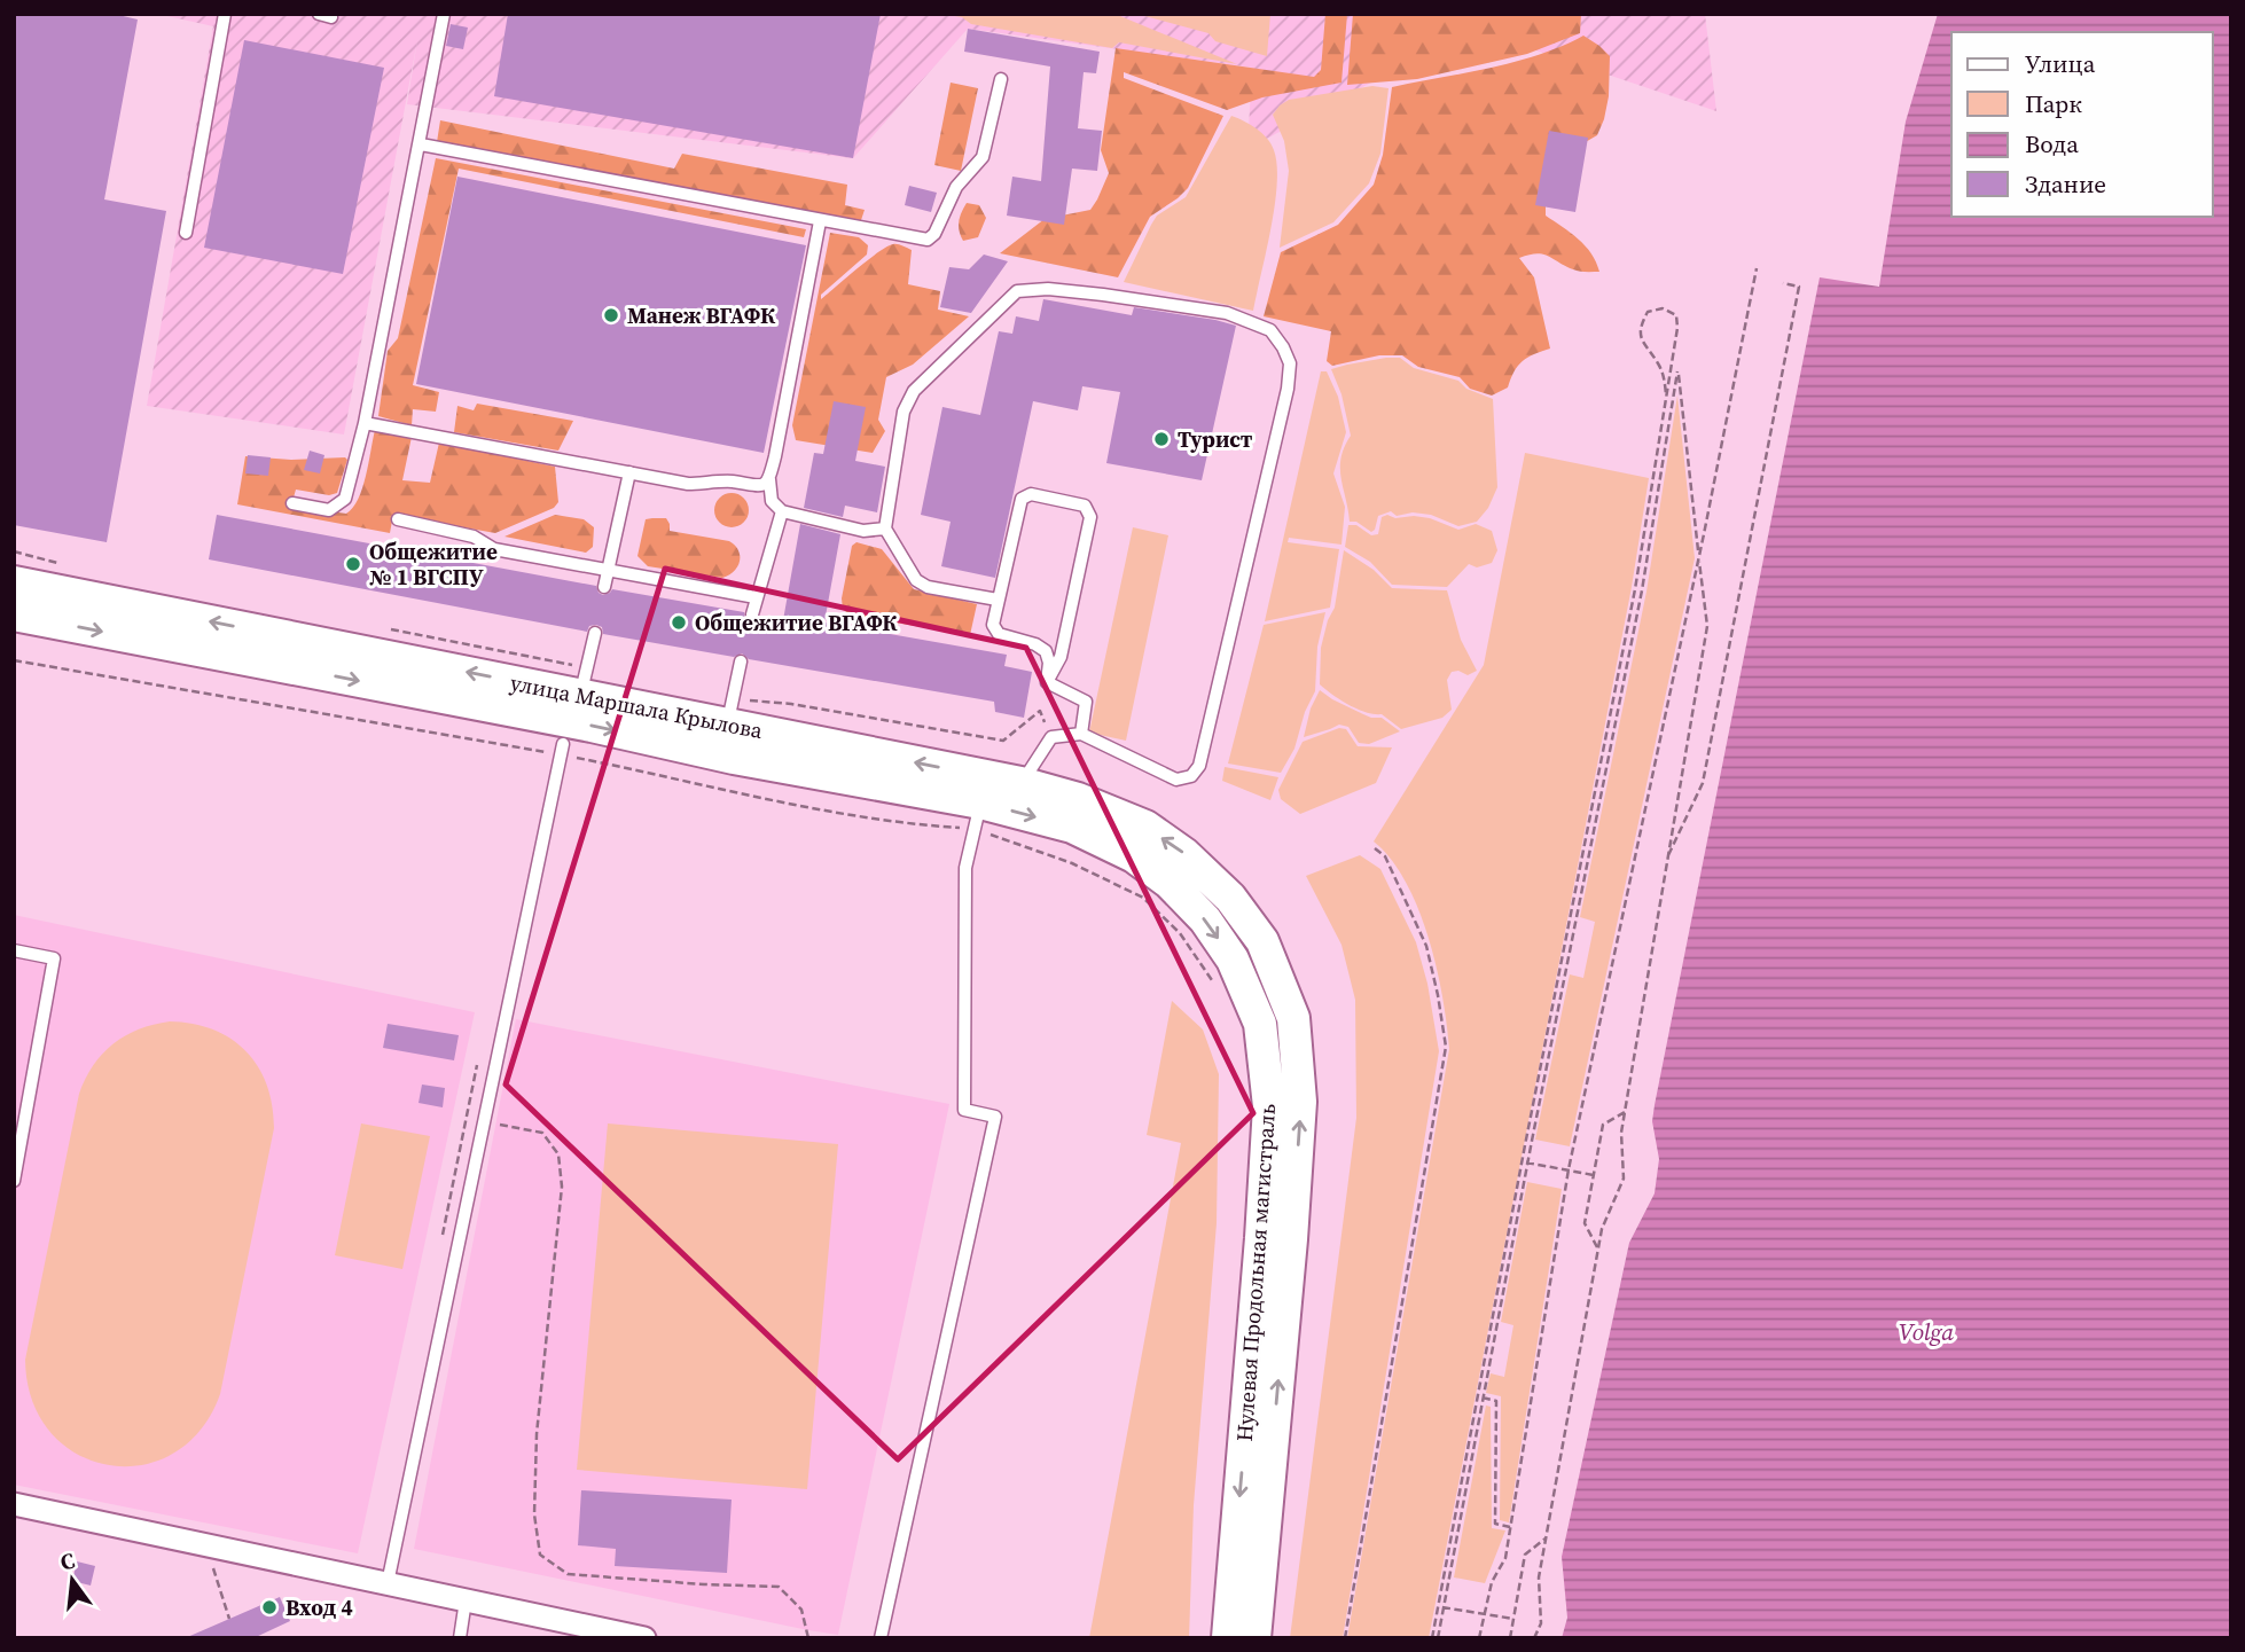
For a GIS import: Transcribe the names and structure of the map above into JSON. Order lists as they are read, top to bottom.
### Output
{
  "streets": {
    "main road": ["улица Маршала Крылова", "Нулевая Продольная магистраль"]
  },
  "crossings": [
    ["улица Маршала Крылова", "Нулевая Продольная магистраль"]
  ],
  "water": ["Volga"],
  "places": [
    "Манеж ВГАФК",
    "Турист",
    "Общежитие № 1 ВГСПУ",
    "Общежитие ВГАФК",
    "Вход 4"
  ],
  "legend": [
    "Улица",
    "Парк",
    "Вода",
    "Здание"
  ],
  "north": "top"
}
